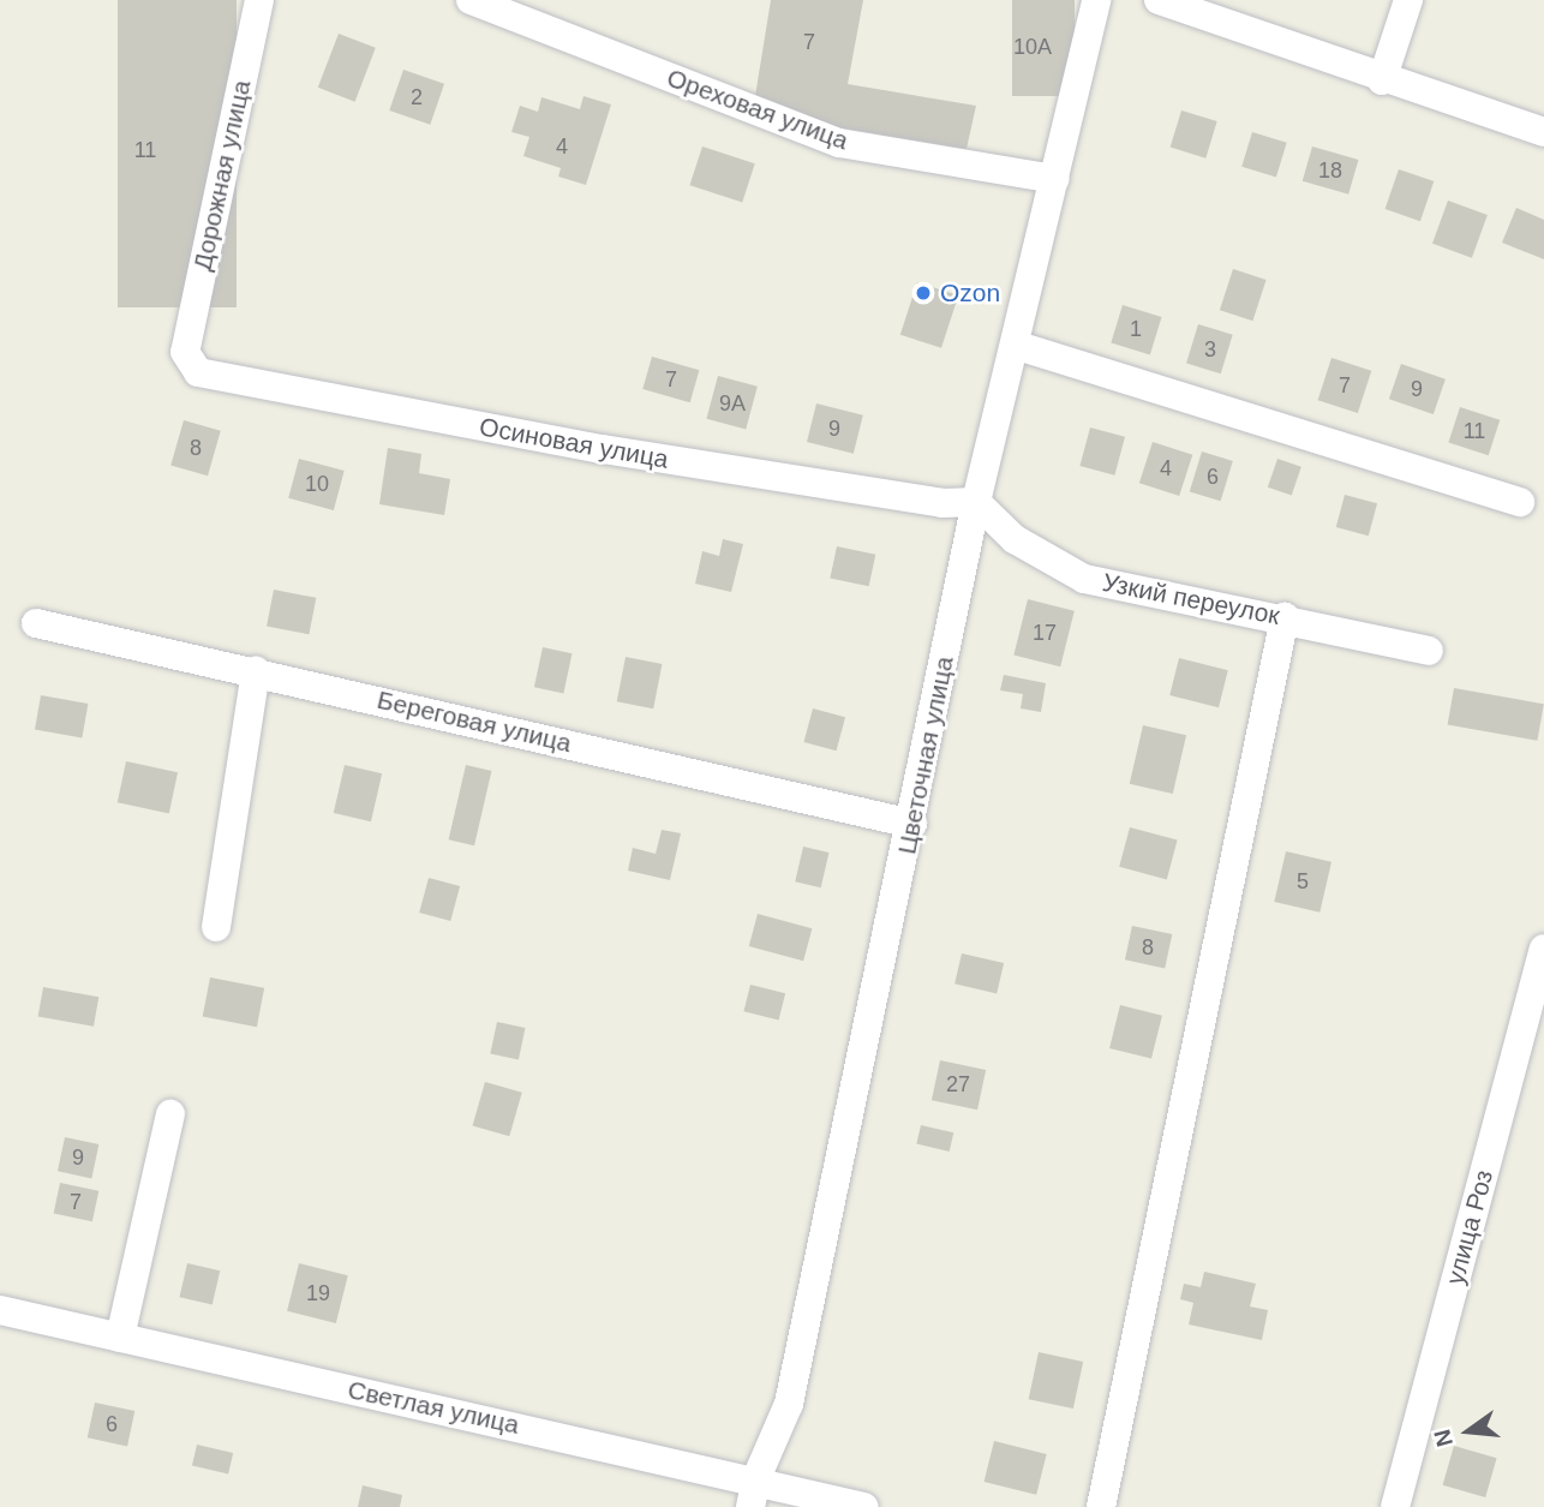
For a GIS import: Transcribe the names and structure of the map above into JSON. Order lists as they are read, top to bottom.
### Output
{
  "streets": {
    "street": [
      "Ореховая улица",
      "Дорожная улица",
      "Осиновая улица",
      "Узкий переулок",
      "Береговая улица",
      "Цветочная улица",
      "улица Роз",
      "Светлая улица"
    ]
  },
  "crossings": [
    ["Ореховая улица", "Цветочная улица"],
    ["Дорожная улица", "Осиновая улица"],
    ["Осиновая улица", "Узкий переулок"],
    ["Осиновая улица", "Цветочная улица"],
    ["Узкий переулок", "Цветочная улица"],
    ["Береговая улица", "Цветочная улица"],
    ["Цветочная улица", "Светлая улица"]
  ],
  "places": ["Ozon"],
  "house_numbers": [
    "7",
    "10А",
    "2",
    "4",
    "11",
    "18",
    "1",
    "3",
    "7",
    "7",
    "9",
    "9А",
    "9",
    "11",
    "8",
    "4",
    "6",
    "10",
    "17",
    "5",
    "8",
    "27",
    "9",
    "7",
    "19",
    "6"
  ],
  "north": "left"
}
